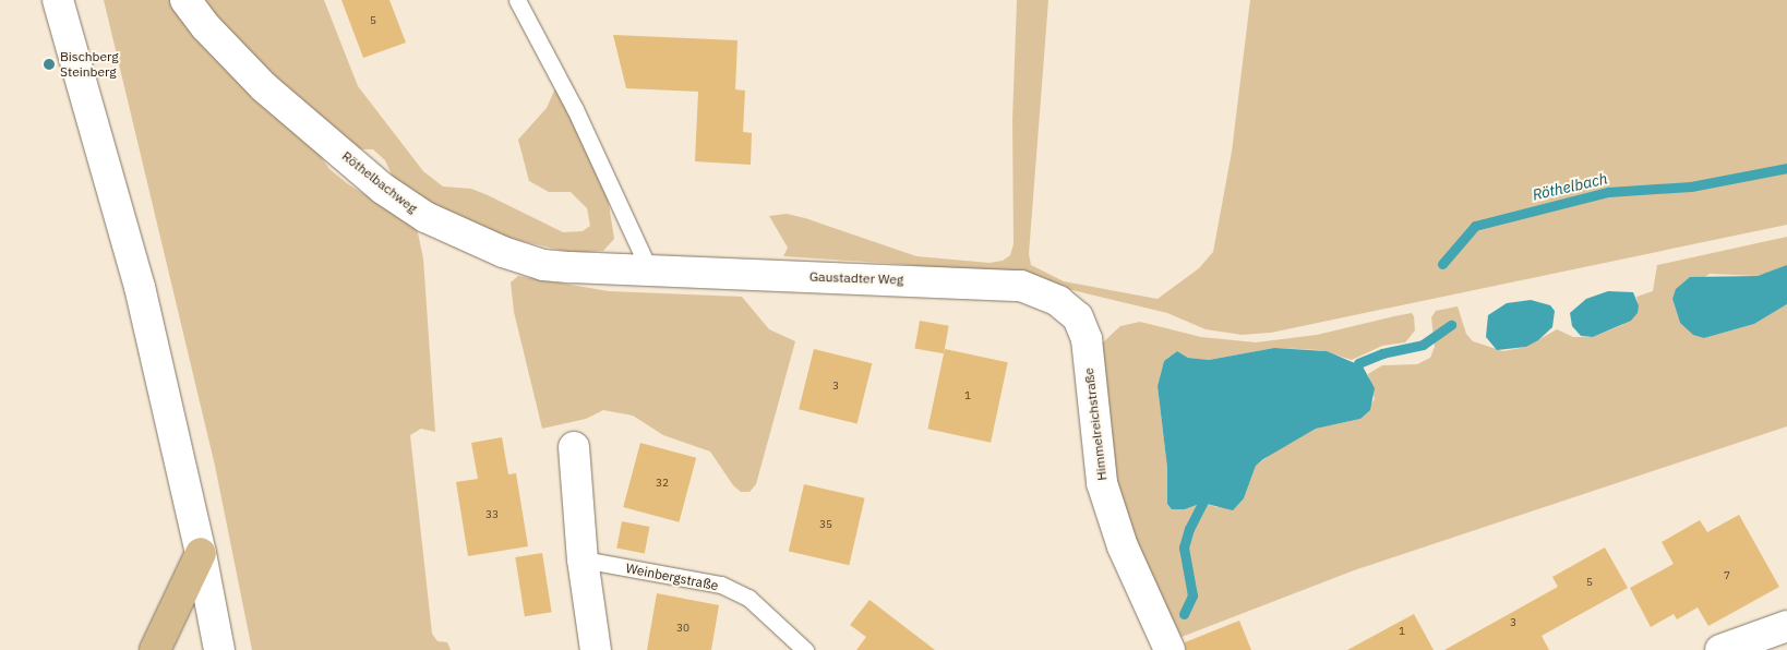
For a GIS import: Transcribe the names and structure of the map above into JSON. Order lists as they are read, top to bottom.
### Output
{
  "streets": {
    "street": ["Röthelbachweg", "Gaustadter Weg", "Himmelreichstraße"],
    "lane": ["Weinbergstraße"]
  },
  "crossings": [
    ["Röthelbachweg", "Gaustadter Weg"],
    ["Gaustadter Weg", "Himmelreichstraße"]
  ],
  "water": ["Röthelbach"],
  "places": ["Bischberg Steinberg"],
  "house_numbers": [
    "5",
    "3",
    "1",
    "32",
    "33",
    "35",
    "7",
    "5",
    "3",
    "30",
    "1"
  ]
}
